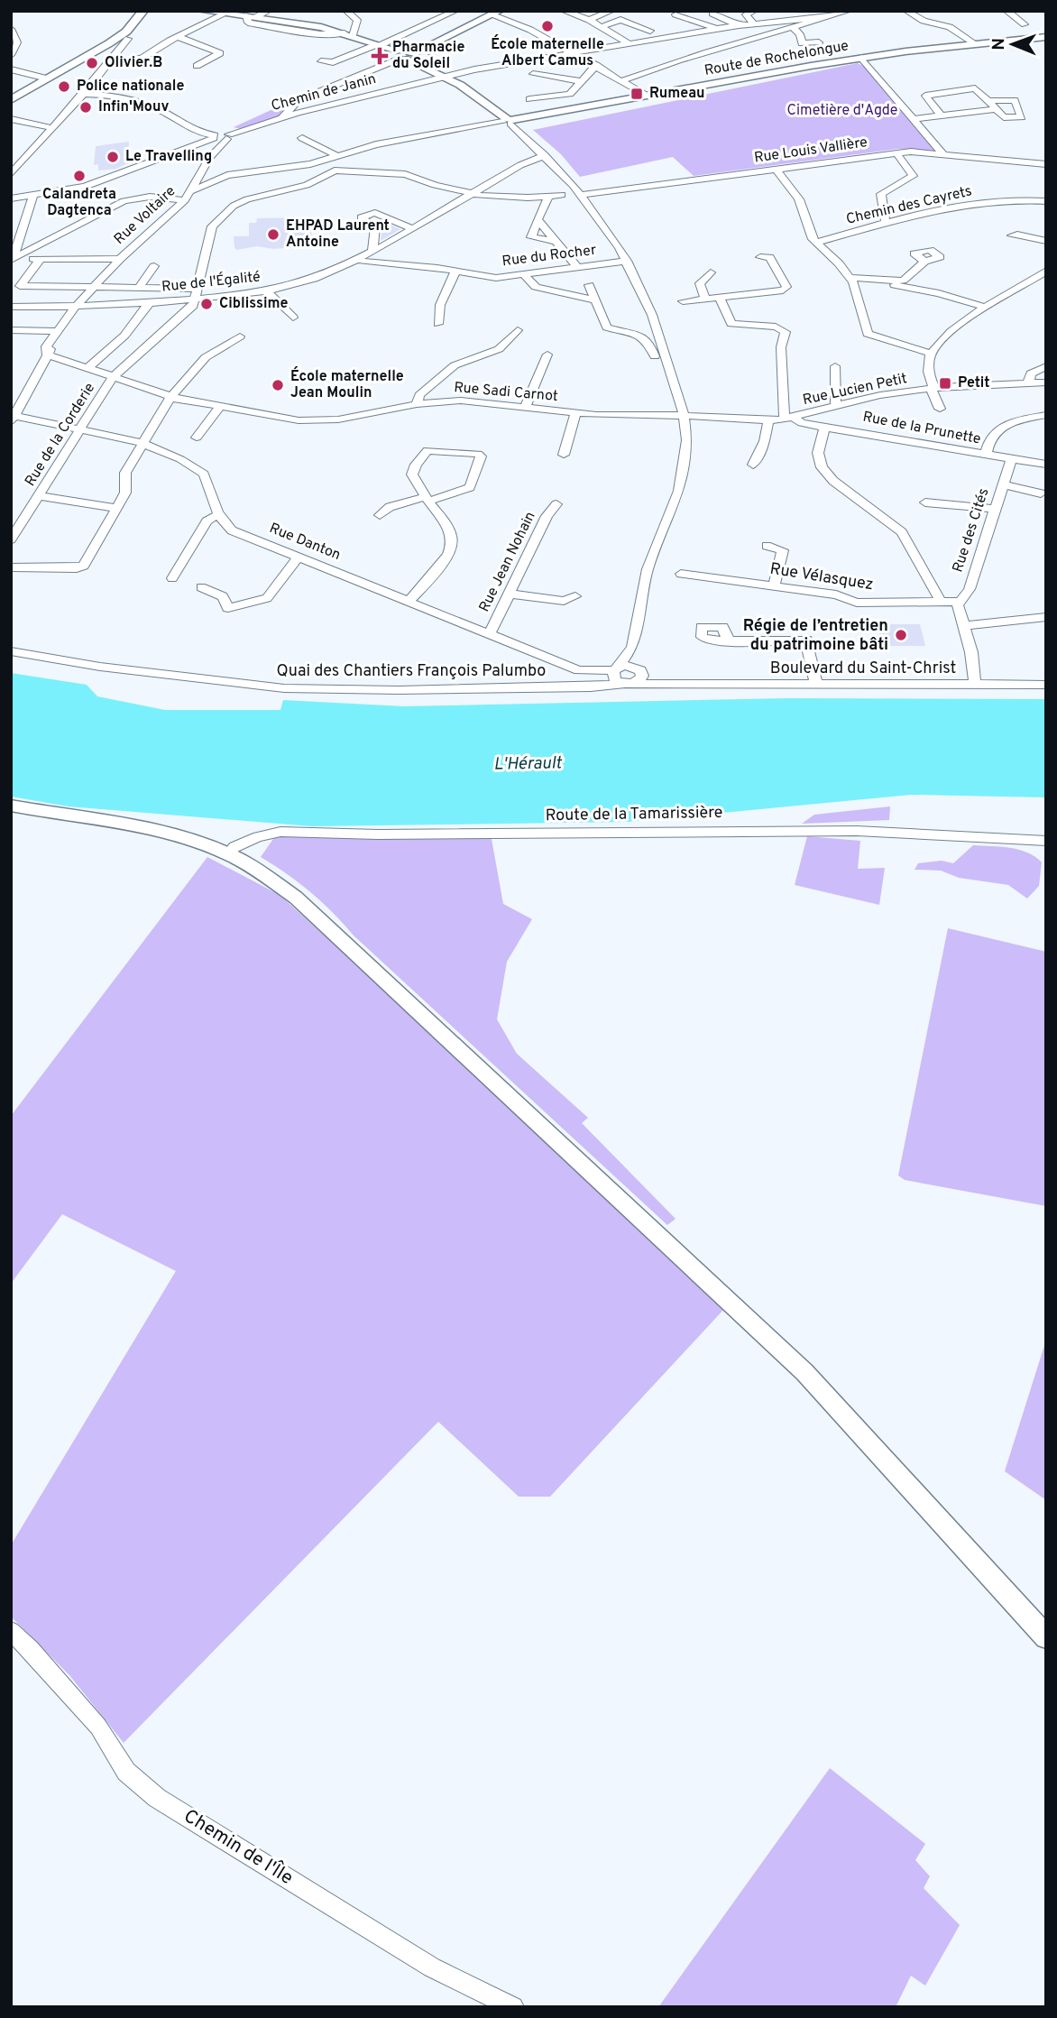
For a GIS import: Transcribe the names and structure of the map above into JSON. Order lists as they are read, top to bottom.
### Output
{
  "streets": {
    "main road": ["Route de Rochelongue"],
    "street": [
      "Chemin de Janin",
      "Rue Louis Vallière",
      "Chemin des Cayrets",
      "Rue Voltaire",
      "Rue du Rocher",
      "Rue de l'Égalité",
      "Rue Lucien Petit",
      "Rue Sadi Carnot",
      "Rue de la Prunette",
      "Rue de la Corderie",
      "Rue des Cités",
      "Rue Danton",
      "Rue Jean Nohain",
      "Rue Vélasquez",
      "Boulevard du Saint-Christ",
      "Quai des Chantiers François Palumbo",
      "Route de la Tamarissière",
      "Chemin de l'Île"
    ]
  },
  "crossings": [
    ["Route de Rochelongue", "Rue Voltaire"],
    ["Chemin de Janin", "Rue Voltaire"],
    ["Rue Voltaire", "Rue de l'Égalité"],
    ["Rue Voltaire", "Rue Sadi Carnot"],
    ["Rue Voltaire", "Rue Danton"],
    ["Rue du Rocher", "Rue de l'Égalité"],
    ["Rue de l'Égalité", "Rue de la Corderie"],
    ["Rue Lucien Petit", "Rue Sadi Carnot"],
    ["Rue Lucien Petit", "Rue de la Prunette"],
    ["Rue Sadi Carnot", "Rue de la Prunette"],
    ["Rue Sadi Carnot", "Rue de la Corderie"],
    ["Rue de la Prunette", "Rue des Cités"],
    ["Rue de la Corderie", "Rue Danton"],
    ["Rue des Cités", "Rue Vélasquez"],
    ["Rue Danton", "Rue Jean Nohain"],
    ["Rue Danton", "Boulevard du Saint-Christ"],
    ["Boulevard du Saint-Christ", "Quai des Chantiers François Palumbo"]
  ],
  "water": ["L'Hérault"],
  "parks": ["Cimetière d'Agde"],
  "places": {
    "other": [
      "École maternelle Albert Camus",
      "Olivier.B",
      "Police nationale",
      "Infin'Mouv",
      "Le Travelling",
      "Calandreta Dagtenca",
      "EHPAD Laurent Antoine",
      "Ciblissime",
      "École maternelle Jean Moulin",
      "Régie de l’entretien du patrimoine bâti"
    ],
    "health": ["Pharmacie du Soleil"],
    "transit": ["Rumeau", "Petit"]
  },
  "north": "left"
}
